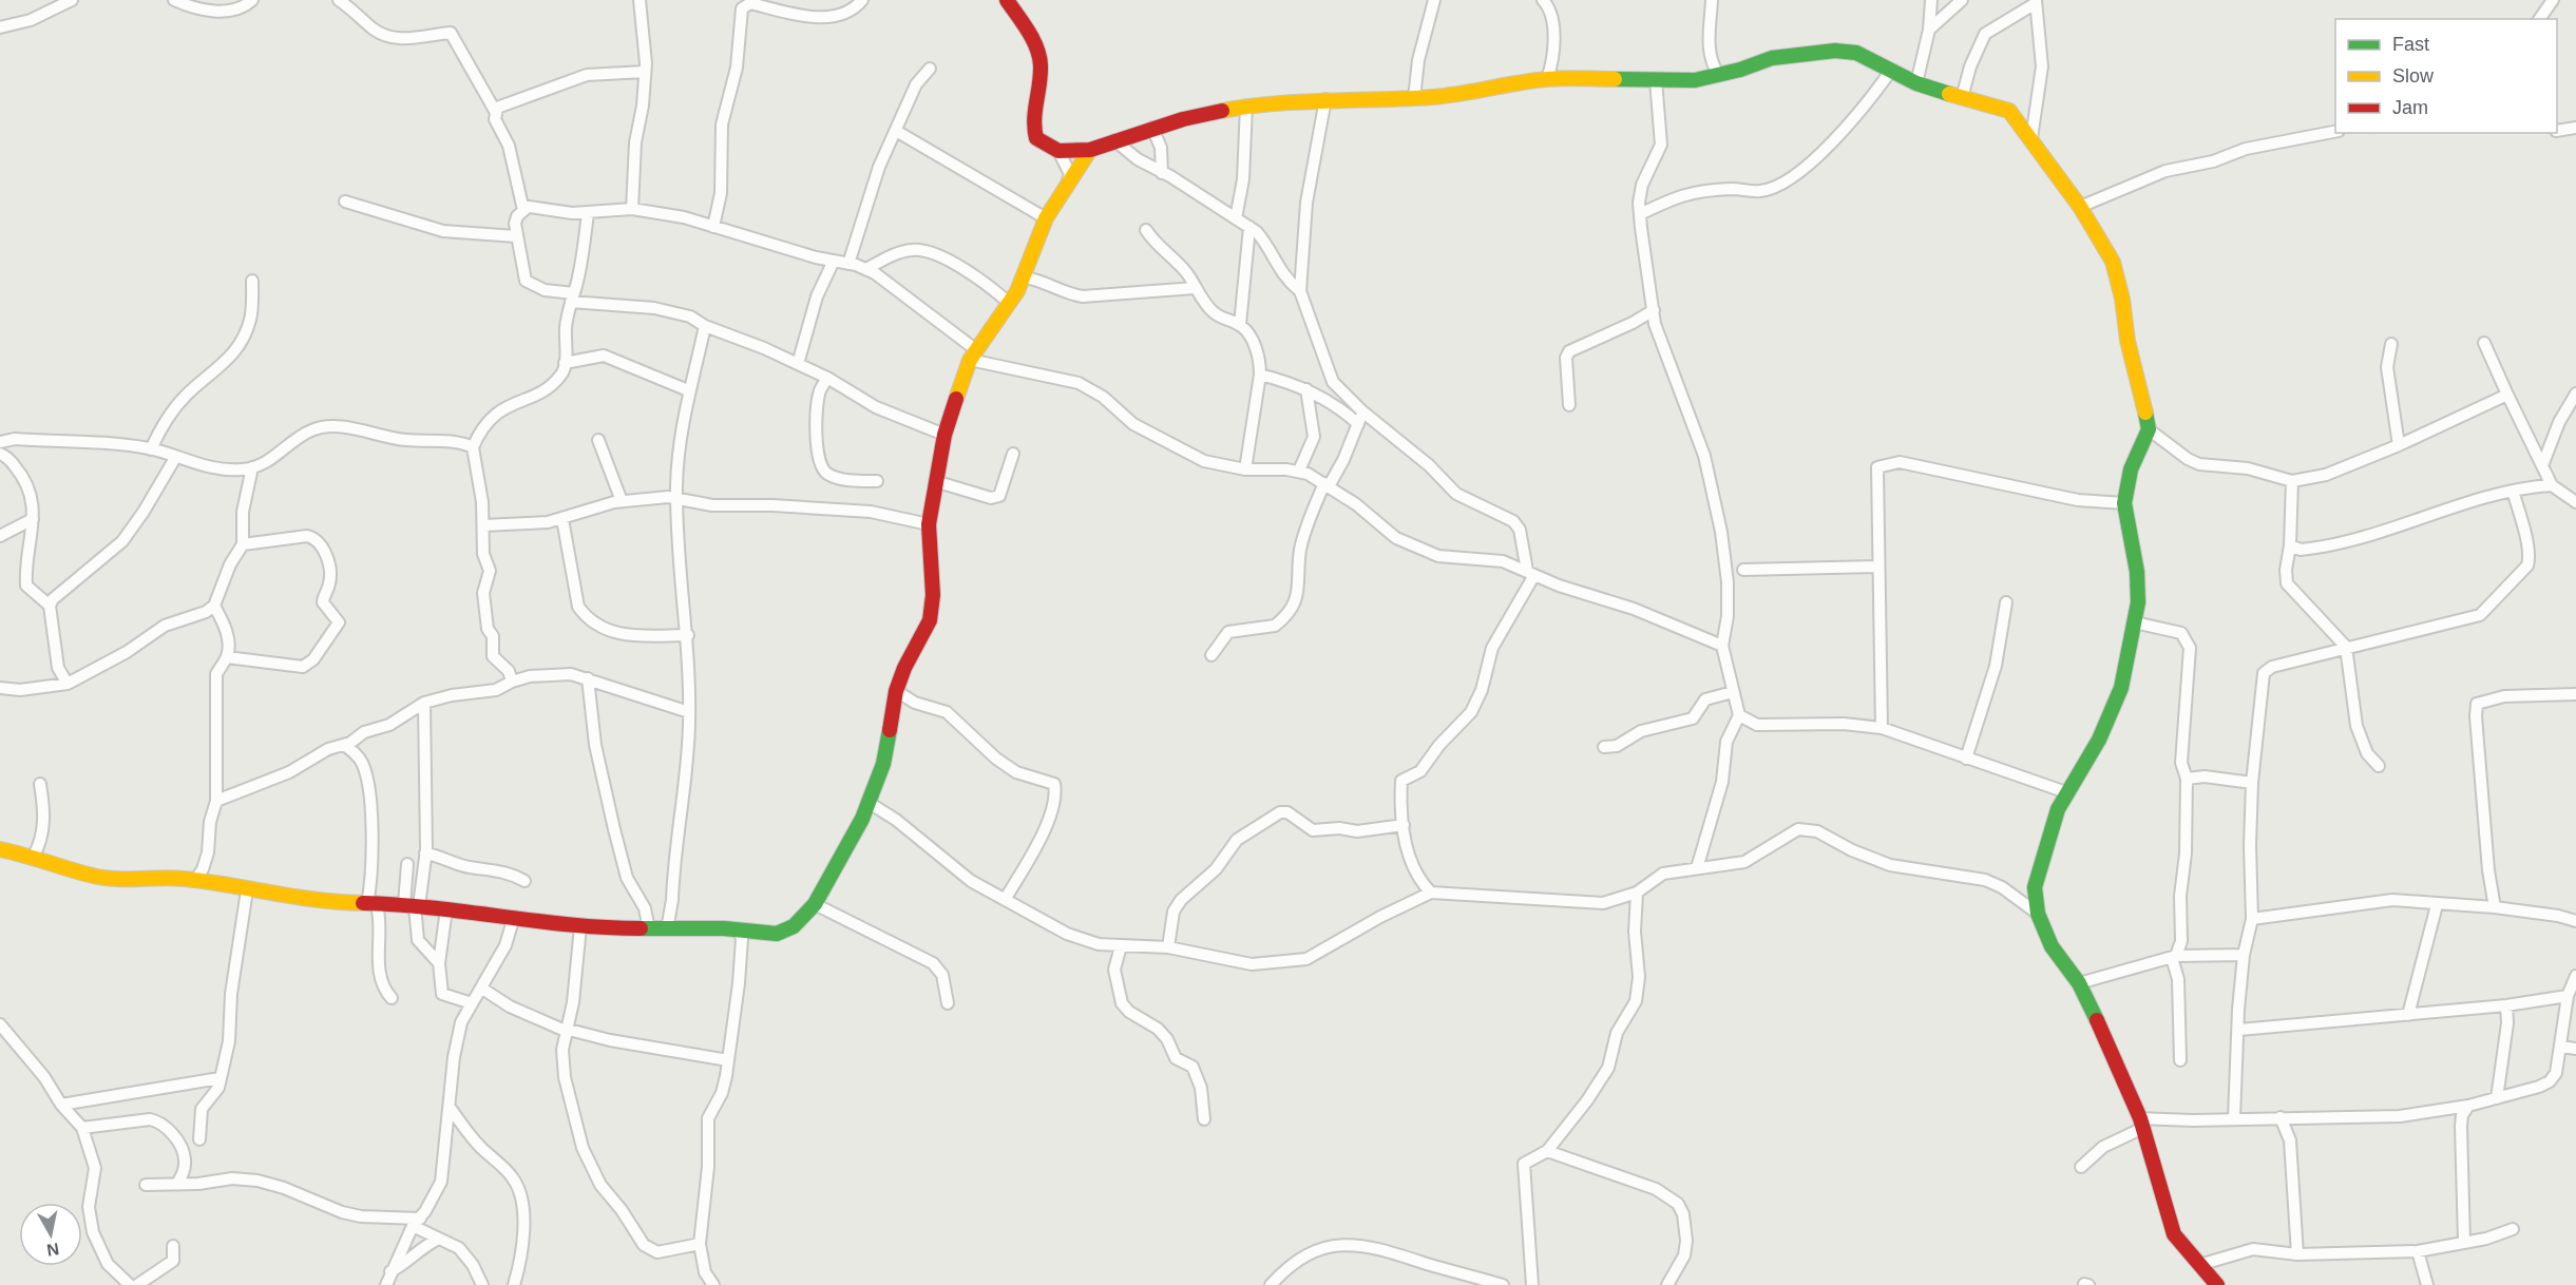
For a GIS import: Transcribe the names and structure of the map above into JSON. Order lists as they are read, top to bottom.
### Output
{
  "legend": ["Fast", "Slow", "Jam"],
  "north": "bottom"
}
